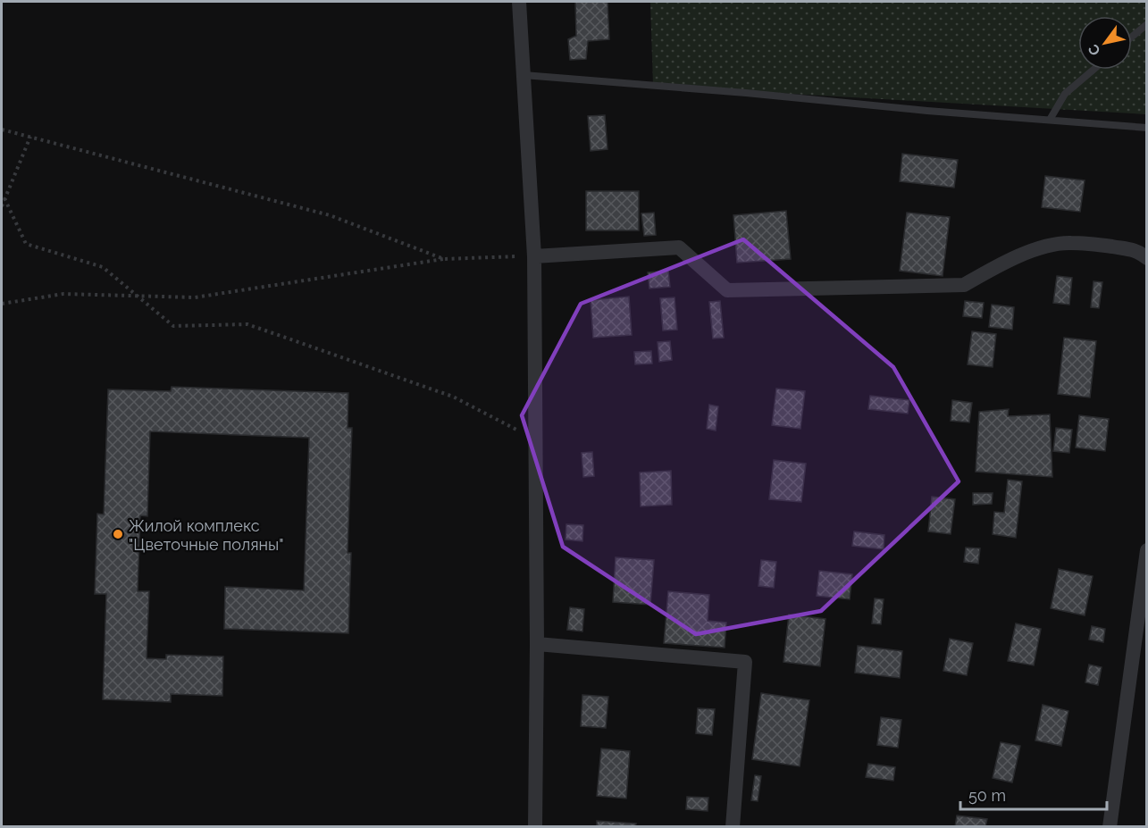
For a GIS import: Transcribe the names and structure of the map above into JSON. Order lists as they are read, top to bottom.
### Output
{
  "places": ["Жилой комплекс \"Цветочные поляны\""],
  "scale_bar": "50 m",
  "north": "bottom left"
}
